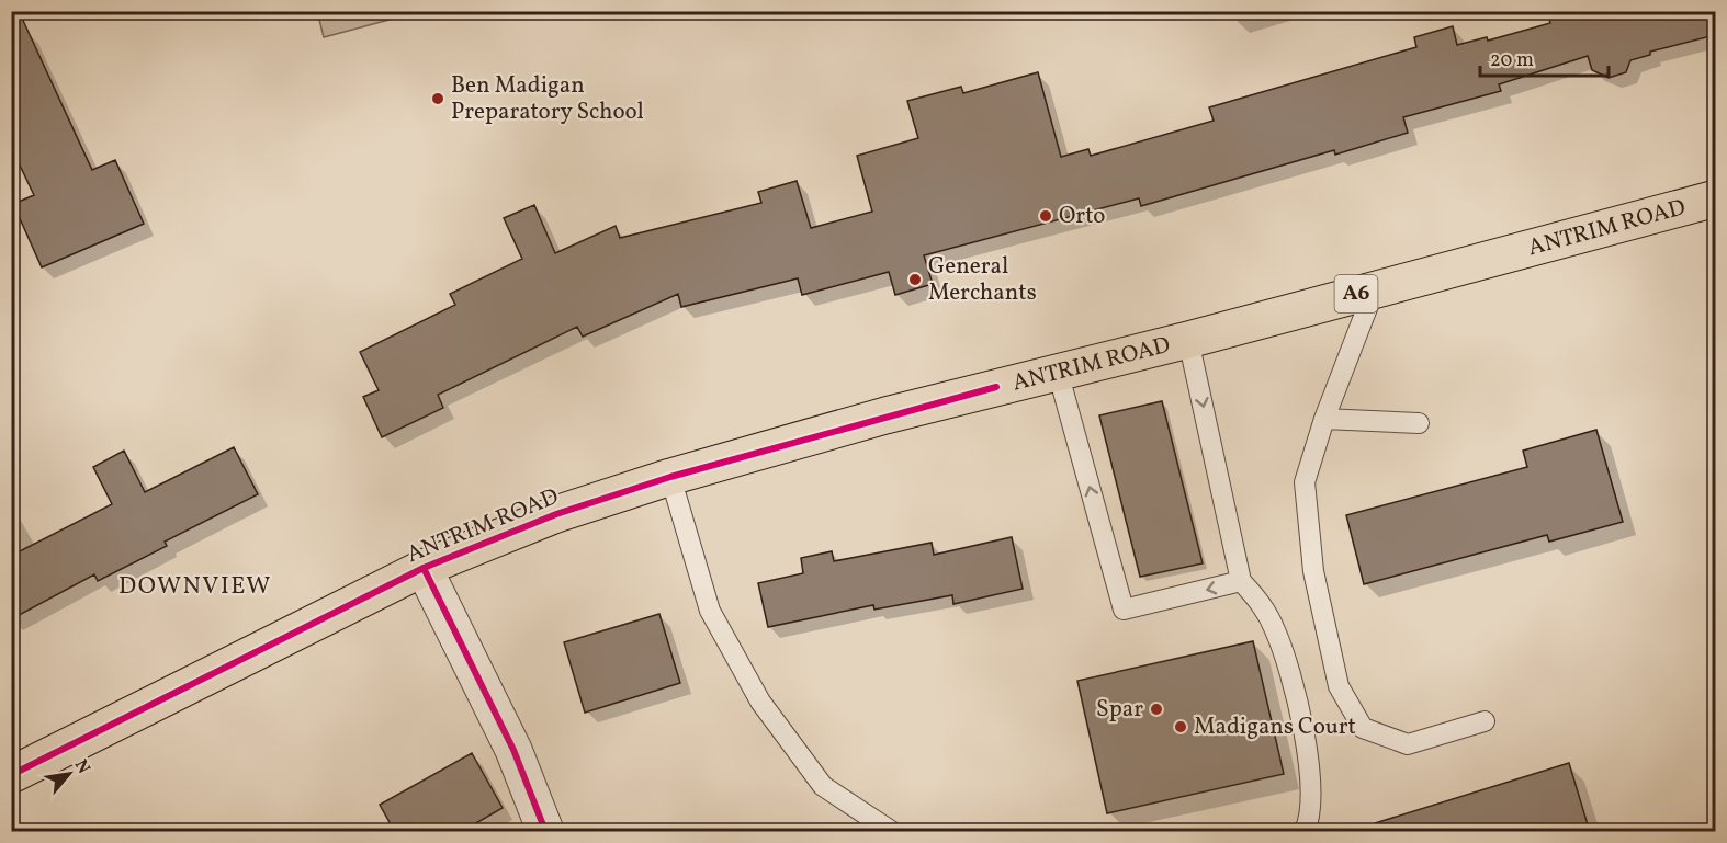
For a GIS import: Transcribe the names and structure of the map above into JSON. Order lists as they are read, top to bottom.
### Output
{
  "streets": {
    "main road": ["ANTRIM ROAD", "A6"]
  },
  "districts": ["DOWNVIEW"],
  "places": [
    "Ben Madigan Preparatory School",
    "Orto",
    "General Merchants",
    "Spar",
    "Madigans Court"
  ],
  "scale_bar": "20 m",
  "north": "top right"
}
